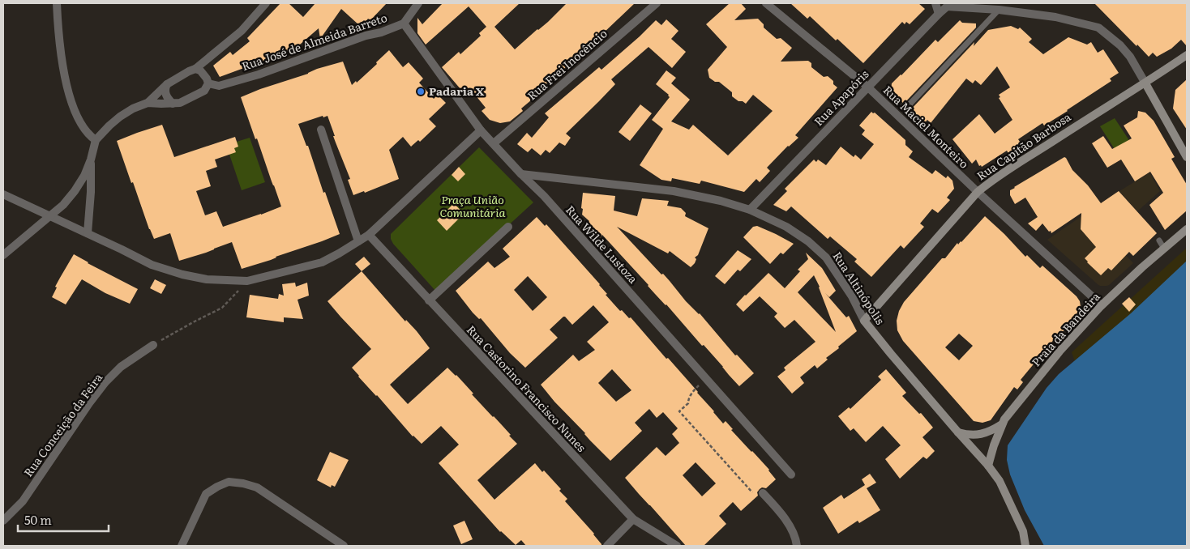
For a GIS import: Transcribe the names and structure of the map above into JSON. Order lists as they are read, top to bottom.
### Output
{
  "streets": {
    "main road": ["Rua Capitão Barbosa", "Rua Altinópolis", "Praia da Bandeira"],
    "street": [
      "Rua José de Almeida Barreto",
      "Rua Frei Inocêncio",
      "Rua Apapóris",
      "Rua Maciel Monteiro",
      "Rua Wilde Lustoza",
      "Rua Castorino Francisco Nunes",
      "Rua Conceição da Feira"
    ]
  },
  "crossings": [
    ["Rua José de Almeida Barreto", "Rua Wilde Lustoza"],
    ["Rua Frei Inocêncio", "Rua Wilde Lustoza"],
    ["Rua Apapóris", "Rua Maciel Monteiro"],
    ["Rua Apapóris", "Rua Altinópolis"],
    ["Rua Maciel Monteiro", "Rua Capitão Barbosa"],
    ["Rua Maciel Monteiro", "Praia da Bandeira"],
    ["Rua Capitão Barbosa", "Rua Altinópolis"],
    ["Rua Wilde Lustoza", "Rua Altinópolis"],
    ["Rua Altinópolis", "Praia da Bandeira"]
  ],
  "parks": ["Praça União Comunitária"],
  "places": ["Padaria X"],
  "scale_bar": "50 m"
}
